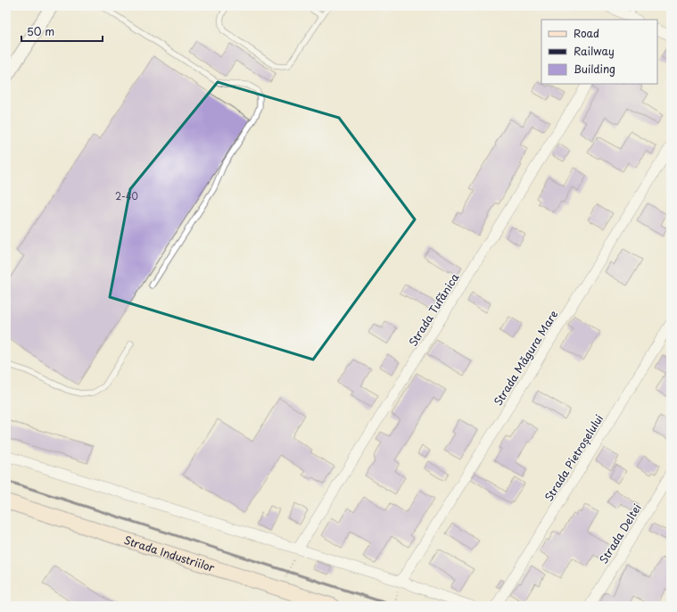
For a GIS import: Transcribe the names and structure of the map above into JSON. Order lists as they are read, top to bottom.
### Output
{
  "streets": {
    "main road": ["Strada Industriilor"],
    "street": [
      "Strada Tufănica",
      "Strada Măgura Mare",
      "Strada Pietroșelului",
      "Strada Deltei"
    ]
  },
  "house_numbers": ["2-40"],
  "legend": ["Road", "Railway", "Building"],
  "scale_bar": "50 m"
}
